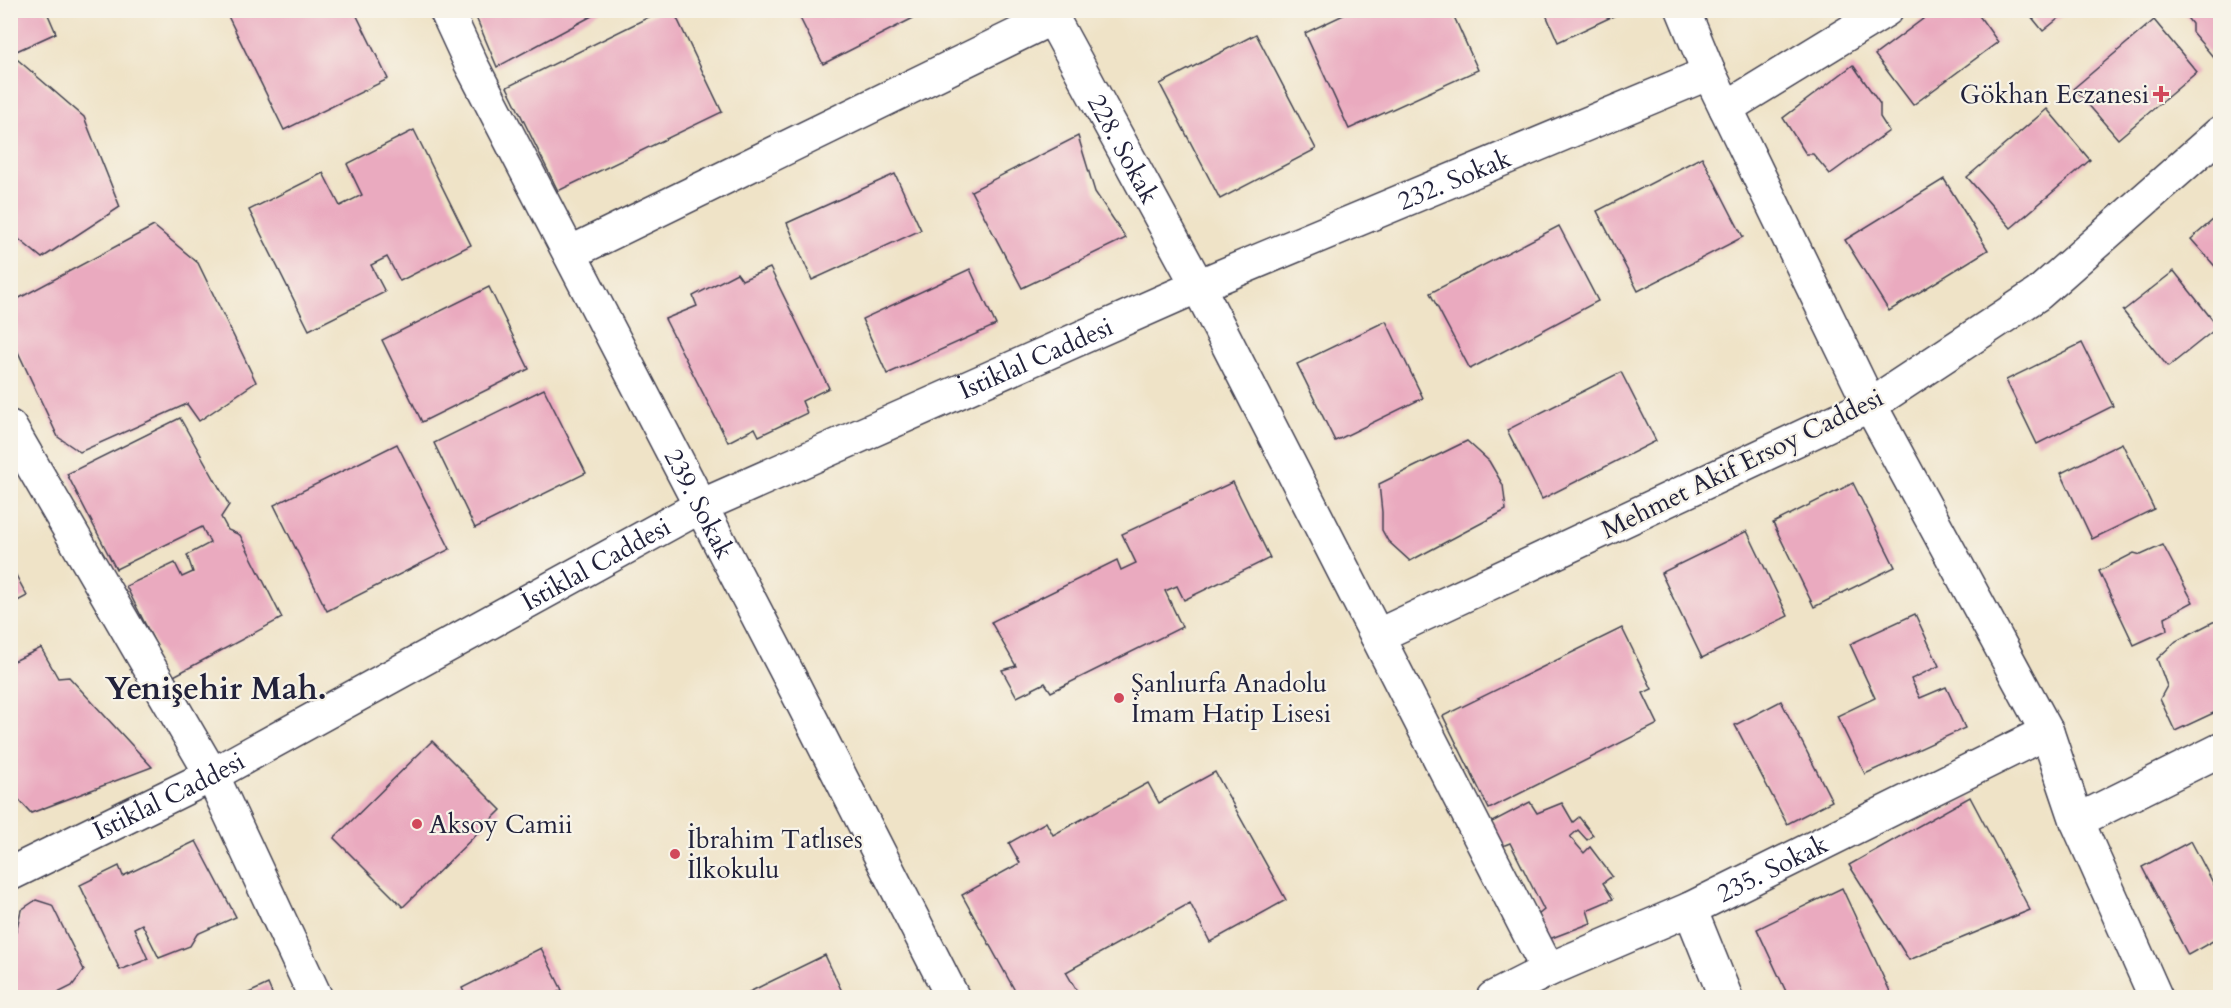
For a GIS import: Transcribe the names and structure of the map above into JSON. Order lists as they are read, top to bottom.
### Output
{
  "streets": {
    "street": [
      "228. Sokak",
      "232. Sokak",
      "İstiklal Caddesi",
      "Mehmet Akif Ersoy Caddesi",
      "239. Sokak",
      "235. Sokak"
    ]
  },
  "crossings": [
    ["228. Sokak", "232. Sokak"],
    ["228. Sokak", "İstiklal Caddesi"],
    ["228. Sokak", "Mehmet Akif Ersoy Caddesi"],
    ["228. Sokak", "235. Sokak"],
    ["232. Sokak", "İstiklal Caddesi"],
    ["İstiklal Caddesi", "239. Sokak"]
  ],
  "districts": ["Yenişehir Mah."],
  "places": {
    "health": ["Gökhan Eczanesi"],
    "other": ["Şanlıurfa Anadolu İmam Hatip Lisesi", "Aksoy Camii", "İbrahim Tatlıses İlkokulu"]
  }
}
